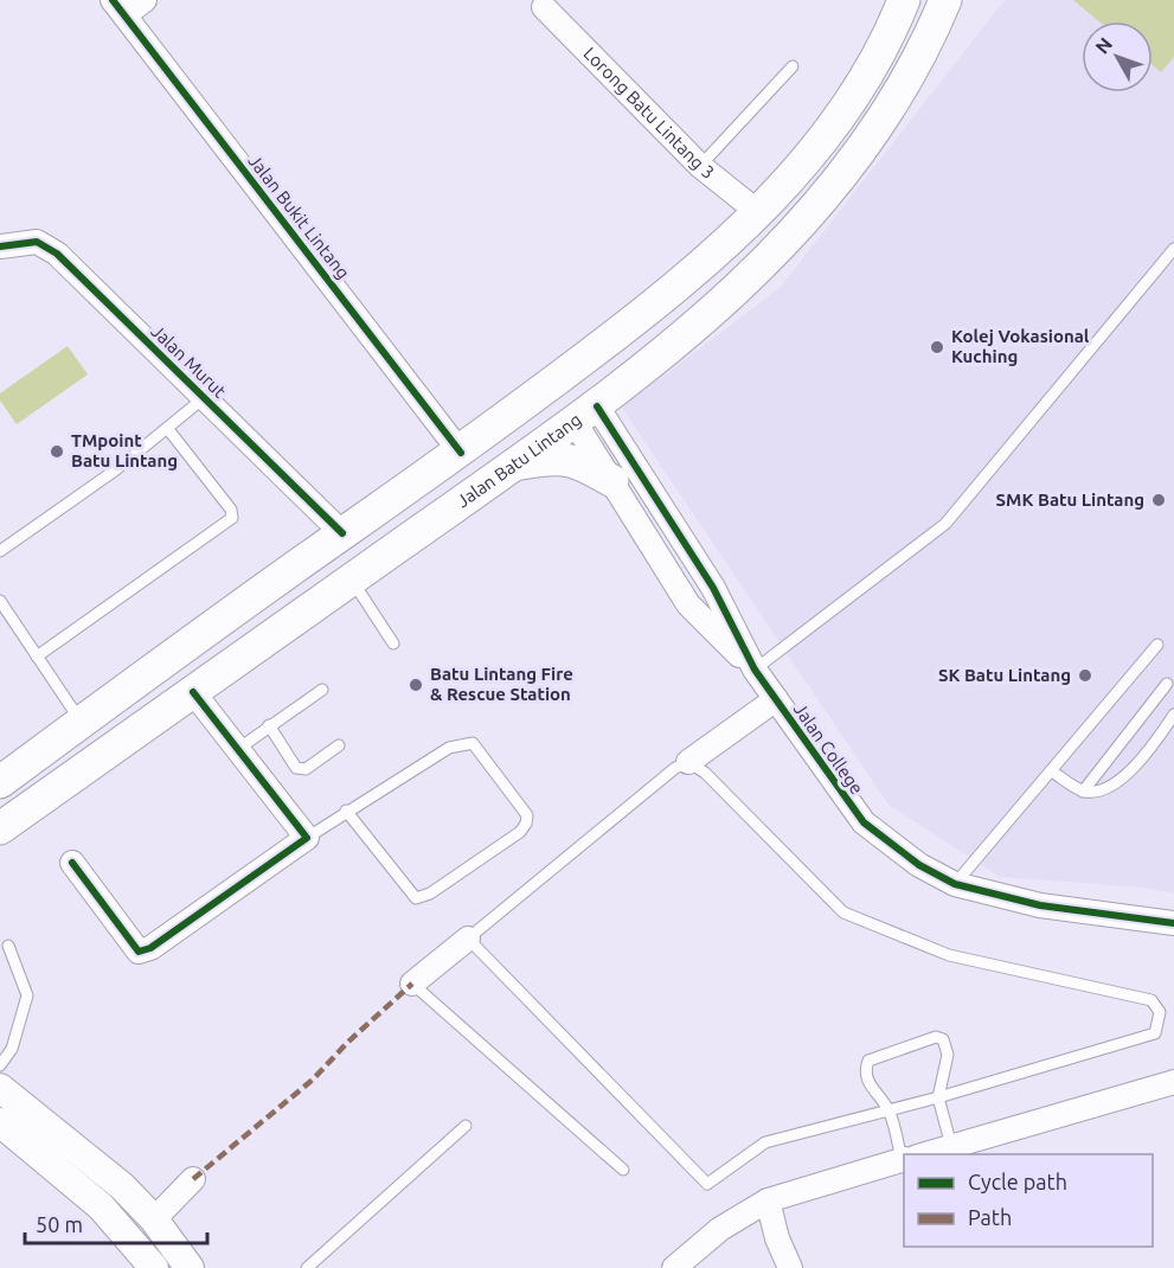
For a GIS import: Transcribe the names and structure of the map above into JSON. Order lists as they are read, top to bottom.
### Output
{
  "streets": {
    "main road": ["Jalan Batu Lintang"],
    "street": [
      "Lorong Batu Lintang 3",
      "Jalan Bukit Lintang",
      "Jalan Murut",
      "Jalan College"
    ]
  },
  "crossings": [
    ["Jalan Batu Lintang", "Jalan College"]
  ],
  "places": [
    "Kolej Vokasional Kuching",
    "TMpoint Batu Lintang",
    "SMK Batu Lintang",
    "SK Batu Lintang",
    "Batu Lintang Fire & Rescue Station"
  ],
  "legend": ["Cycle path", "Path"],
  "scale_bar": "50 m",
  "north": "top left"
}
